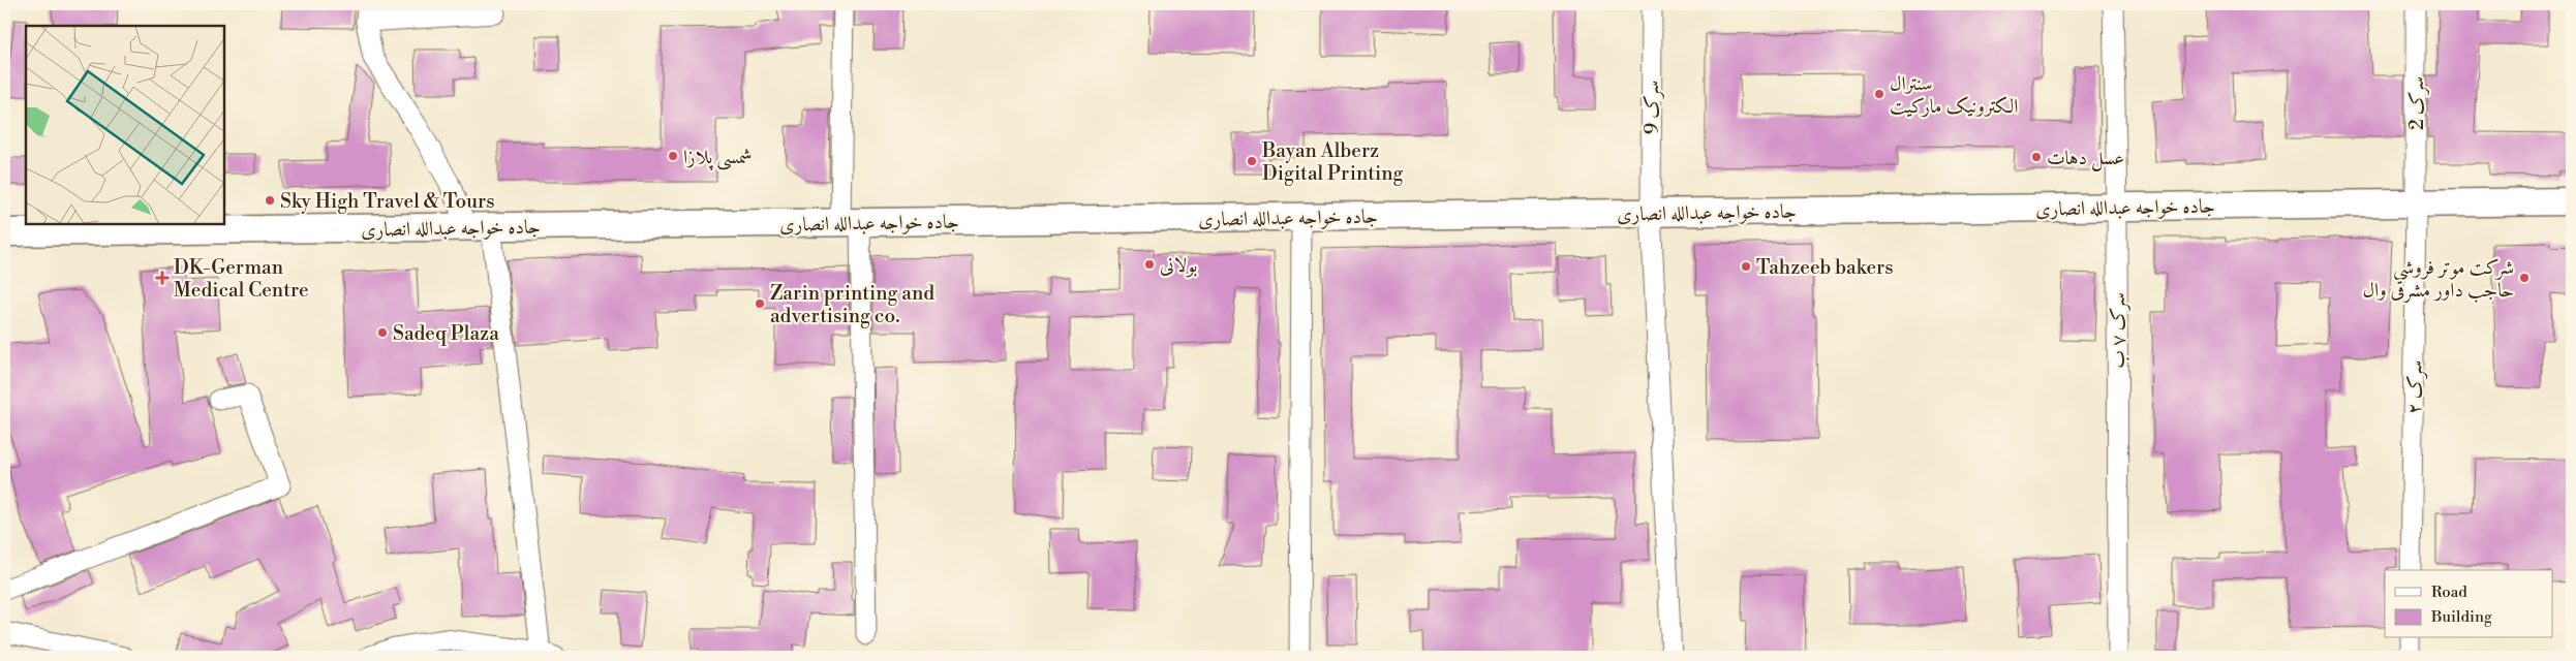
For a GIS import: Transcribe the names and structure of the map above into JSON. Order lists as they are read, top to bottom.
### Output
{
  "streets": {
    "main road": ["جاده خواجه عبدالله انصاری"],
    "street": [
      "سرک 2",
      "سرک 9",
      "سرک ۷ ب",
      "سرک ۲"
    ]
  },
  "crossings": [
    ["سرک 2", "جاده خواجه عبدالله انصاری"],
    ["سرک 2", "سرک ۲"],
    ["سرک 9", "جاده خواجه عبدالله انصاری"],
    ["جاده خواجه عبدالله انصاری", "سرک ۷ ب"],
    ["جاده خواجه عبدالله انصاری", "سرک ۲"]
  ],
  "places": {
    "other": [
      "سنترال الکترونیک مارکیت",
      "شمسی پلازا",
      "عسل دهات",
      "Bayan Alberz Digital Printing",
      "Sky High Travel & Tours",
      "بولانی",
      "Tahzeeb bakers",
      "شرکت موتر فروشی حاجب داور مشرقی وال",
      "Zarin printing and advertising co.",
      "Sadeq Plaza"
    ],
    "health": ["DK-German Medical Centre"]
  },
  "legend": ["Road", "Building"]
}
